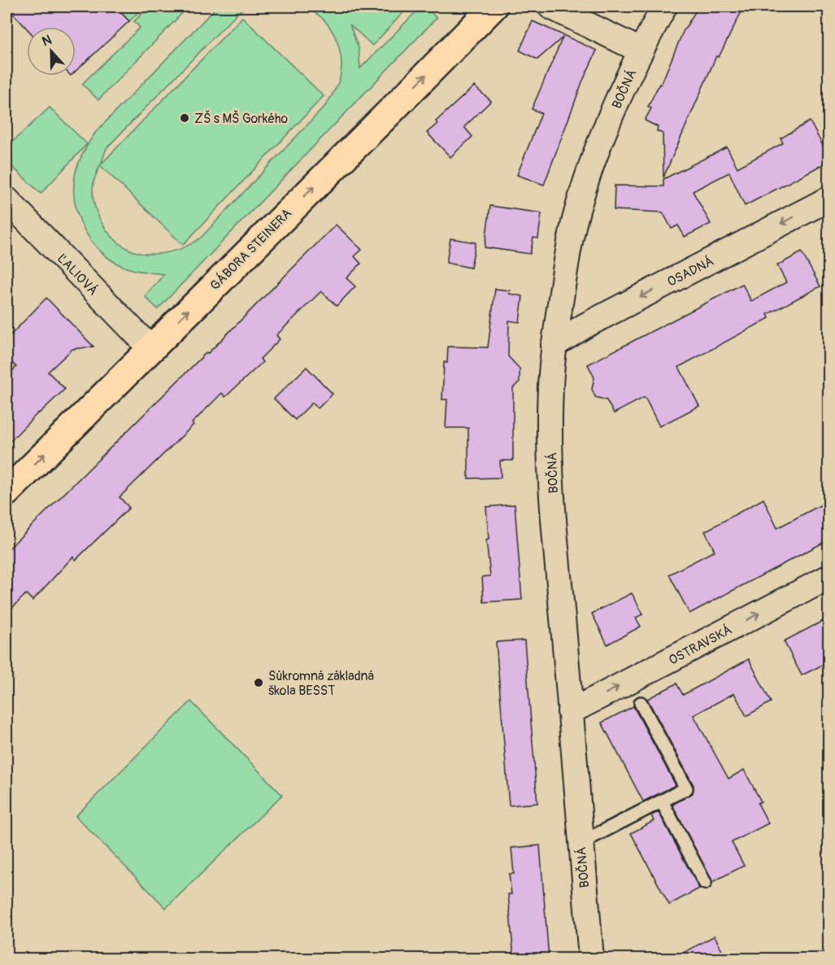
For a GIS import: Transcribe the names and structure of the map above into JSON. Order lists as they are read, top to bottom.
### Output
{
  "streets": {
    "main road": ["GÁBORA STEINERA"],
    "street": [
      "BOČNÁ",
      "OSADNÁ",
      "ĽALIOVÁ",
      "OSTRAVSKÁ"
    ]
  },
  "crossings": [
    ["BOČNÁ", "OSADNÁ"],
    ["BOČNÁ", "OSTRAVSKÁ"],
    ["GÁBORA STEINERA", "ĽALIOVÁ"]
  ],
  "one_way": ["GÁBORA STEINERA", "OSADNÁ", "OSTRAVSKÁ"],
  "places": ["ZŠ s MŠ Gorkého", "Súkromná základná škola BESST"],
  "north": "top"
}
